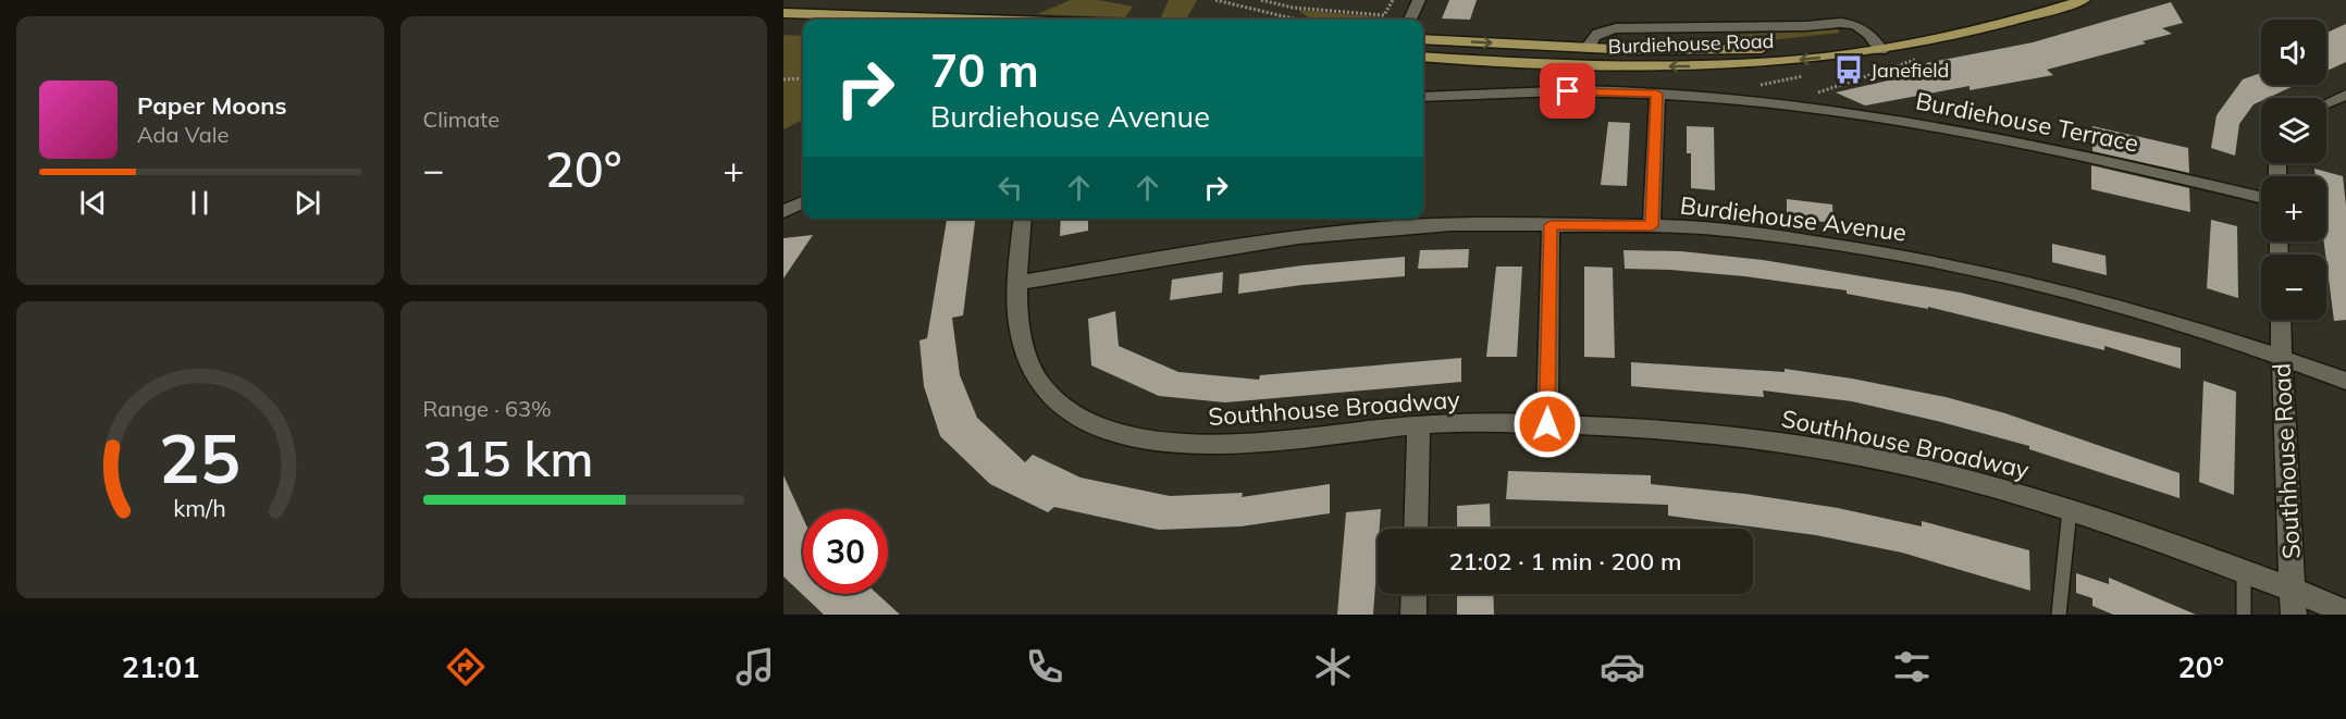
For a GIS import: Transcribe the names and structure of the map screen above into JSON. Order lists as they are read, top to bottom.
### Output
{
  "streets": {
    "main road": ["Burdiehouse Road"],
    "street": [
      "Burdiehouse Terrace",
      "Burdiehouse Avenue",
      "Southhouse Broadway",
      "Southhouse Road"
    ]
  },
  "crossings": [
    ["Burdiehouse Avenue", "Southhouse Broadway"],
    ["Burdiehouse Avenue", "Southhouse Road"],
    ["Southhouse Broadway", "Southhouse Road"]
  ],
  "places": {
    "bus stop": ["Janefield"]
  },
  "page": {
    "tile": [
      "Climate",
      ["Range · 63%", "315 km"]
    ],
    "map_buttons": ["+", "−"],
    "turn": ["70 m", "Burdiehouse Avenue"],
    "song": ["Paper Moons", "Ada Vale"],
    "heat": ["−", "20°", "+"],
    "limit": "30",
    "trip": "21:02 · 1 min · 200 m",
    "tabs": ["21:01", "20°"],
    "gauge": ["25", "km/h"]
  }
}
